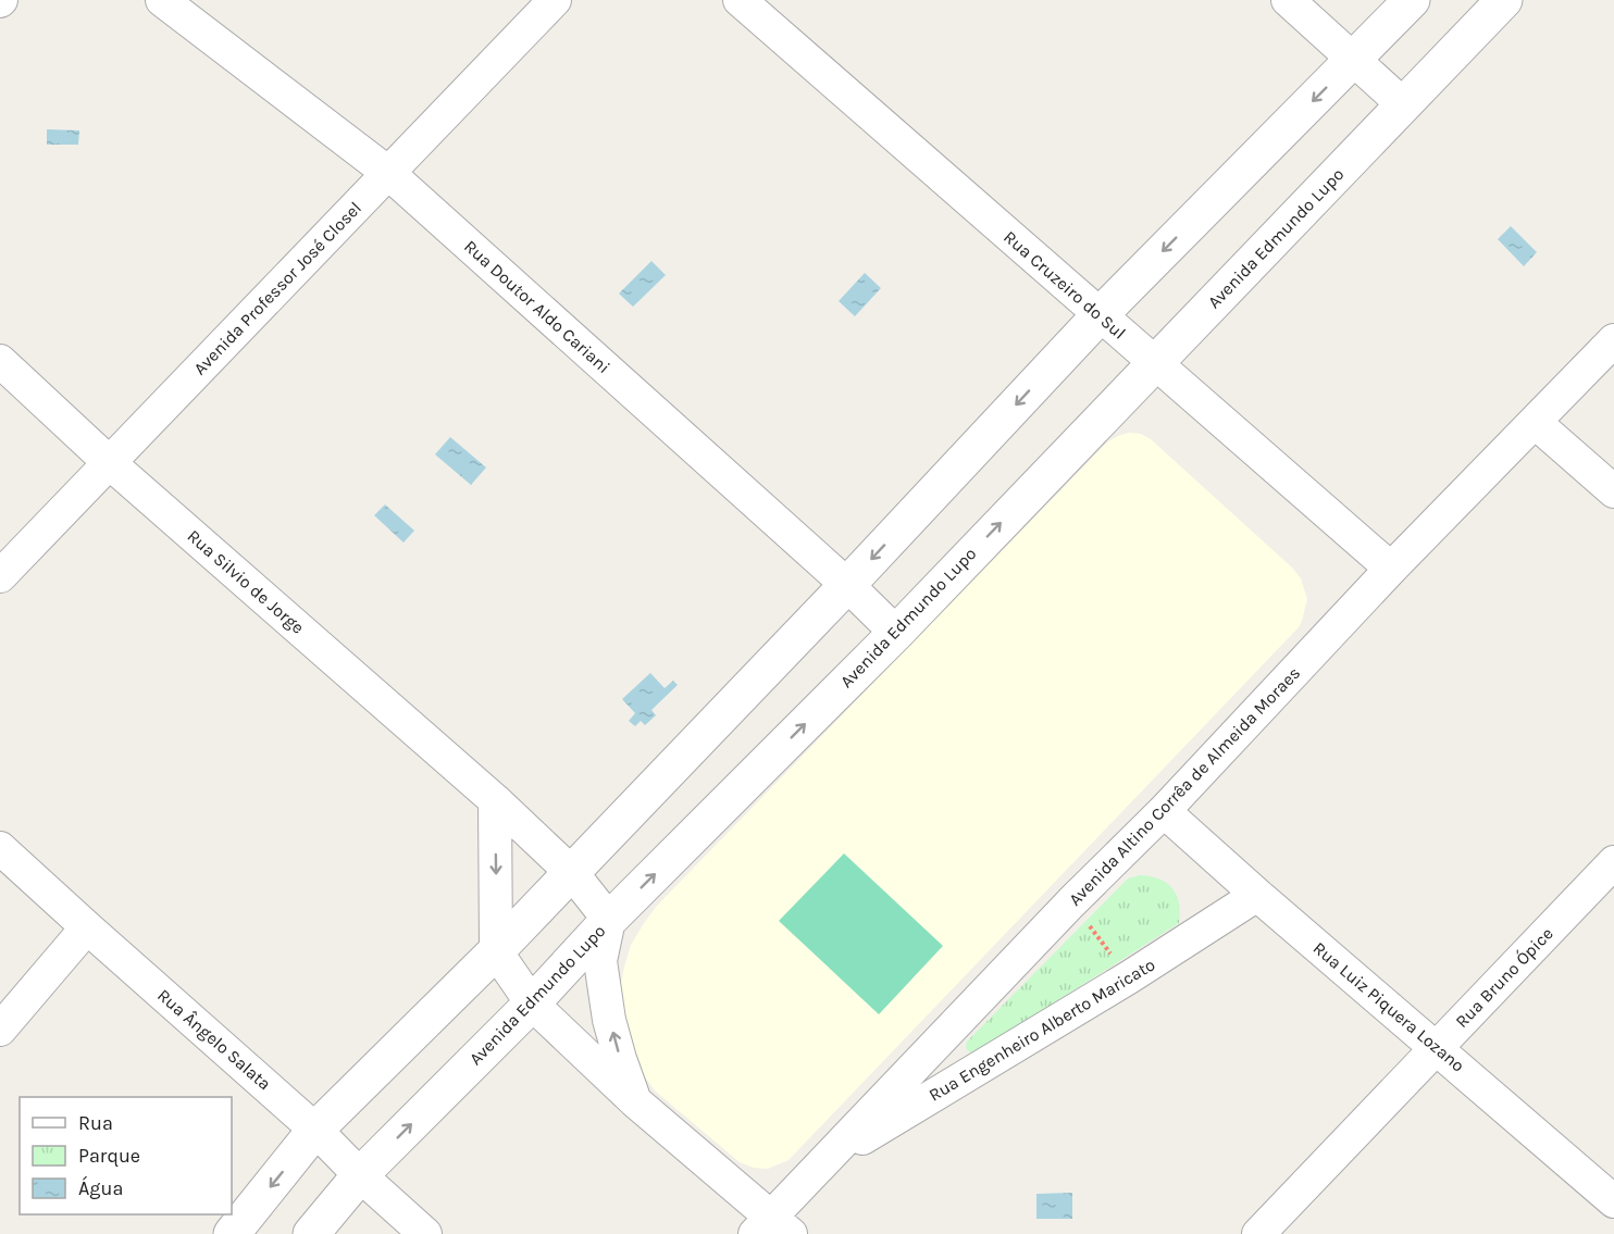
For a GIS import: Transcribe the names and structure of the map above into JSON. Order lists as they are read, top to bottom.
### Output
{
  "streets": {
    "street": [
      "Avenida Edmundo Lupo",
      "Rua Cruzeiro do Sul",
      "Avenida Professor José Closel",
      "Rua Doutor Aldo Cariani",
      "Rua Silvio de Jorge",
      "Avenida Altino Corrêa de Almeida Moraes",
      "Rua Bruno Ópice",
      "Rua Luiz Piquera Lozano",
      "Rua Engenheiro Alberto Maricato",
      "Rua Ângelo Salata"
    ]
  },
  "crossings": [
    ["Avenida Edmundo Lupo", "Rua Cruzeiro do Sul"],
    ["Avenida Edmundo Lupo", "Rua Doutor Aldo Cariani"],
    ["Avenida Edmundo Lupo", "Rua Silvio de Jorge"],
    ["Avenida Edmundo Lupo", "Rua Ângelo Salata"],
    ["Rua Cruzeiro do Sul", "Avenida Altino Corrêa de Almeida Moraes"],
    ["Avenida Professor José Closel", "Rua Doutor Aldo Cariani"],
    ["Avenida Professor José Closel", "Rua Silvio de Jorge"],
    ["Avenida Altino Corrêa de Almeida Moraes", "Rua Luiz Piquera Lozano"],
    ["Avenida Altino Corrêa de Almeida Moraes", "Rua Engenheiro Alberto Maricato"],
    ["Rua Bruno Ópice", "Rua Luiz Piquera Lozano"],
    ["Rua Luiz Piquera Lozano", "Rua Engenheiro Alberto Maricato"]
  ],
  "legend": ["Rua", "Parque", "Água"]
}
